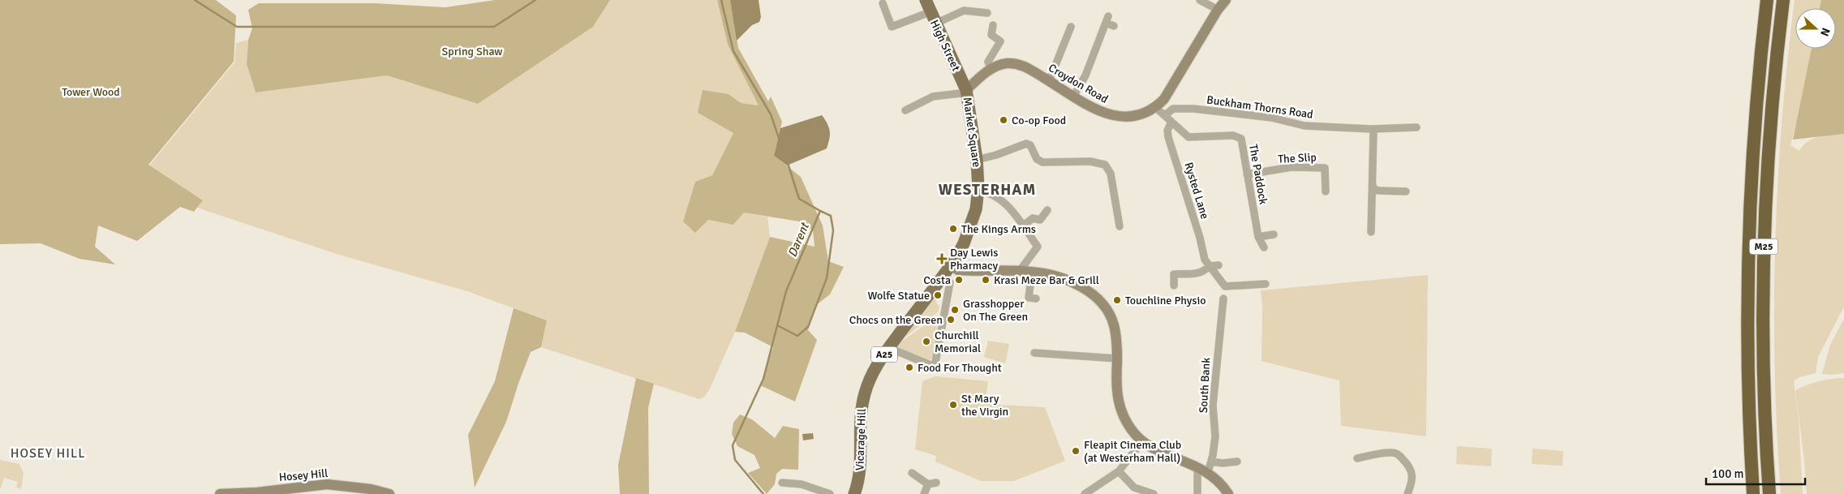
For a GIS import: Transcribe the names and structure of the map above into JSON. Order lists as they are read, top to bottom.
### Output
{
  "streets": {
    "highway": ["M25"],
    "main road": [
      "High Street",
      "Croydon Road",
      "Market Square",
      "A25",
      "Vicarage Hill",
      "Hosey Hill"
    ],
    "street": [
      "Buckham Thorns Road",
      "The Slip",
      "The Paddock",
      "Rysted Lane",
      "South Bank"
    ]
  },
  "crossings": [
    ["High Street", "Croydon Road"],
    ["High Street", "Market Square"],
    ["Croydon Road", "Market Square"],
    ["Croydon Road", "The Paddock"],
    ["Buckham Thorns Road", "The Paddock"],
    ["Market Square", "Vicarage Hill"],
    ["The Slip", "The Paddock"],
    ["The Paddock", "Rysted Lane"]
  ],
  "districts": ["WESTERHAM", "HOSEY HILL"],
  "water": ["Darent"],
  "parks": ["Spring Shaw", "Tower Wood"],
  "places": {
    "other": [
      "Co-op Food",
      "The Kings Arms",
      "Costa",
      "Krasi Meze Bar & Grill",
      "Wolfe Statue",
      "Touchline Physio",
      "Grasshopper On The Green",
      "Chocs on the Green",
      "Churchill Memorial",
      "Food For Thought",
      "St Mary the Virgin",
      "Fleapit Cinema Club (at Westerham Hall)"
    ],
    "health": ["Day Lewis Pharmacy"]
  },
  "scale_bar": "100 m",
  "north": "right"
}
